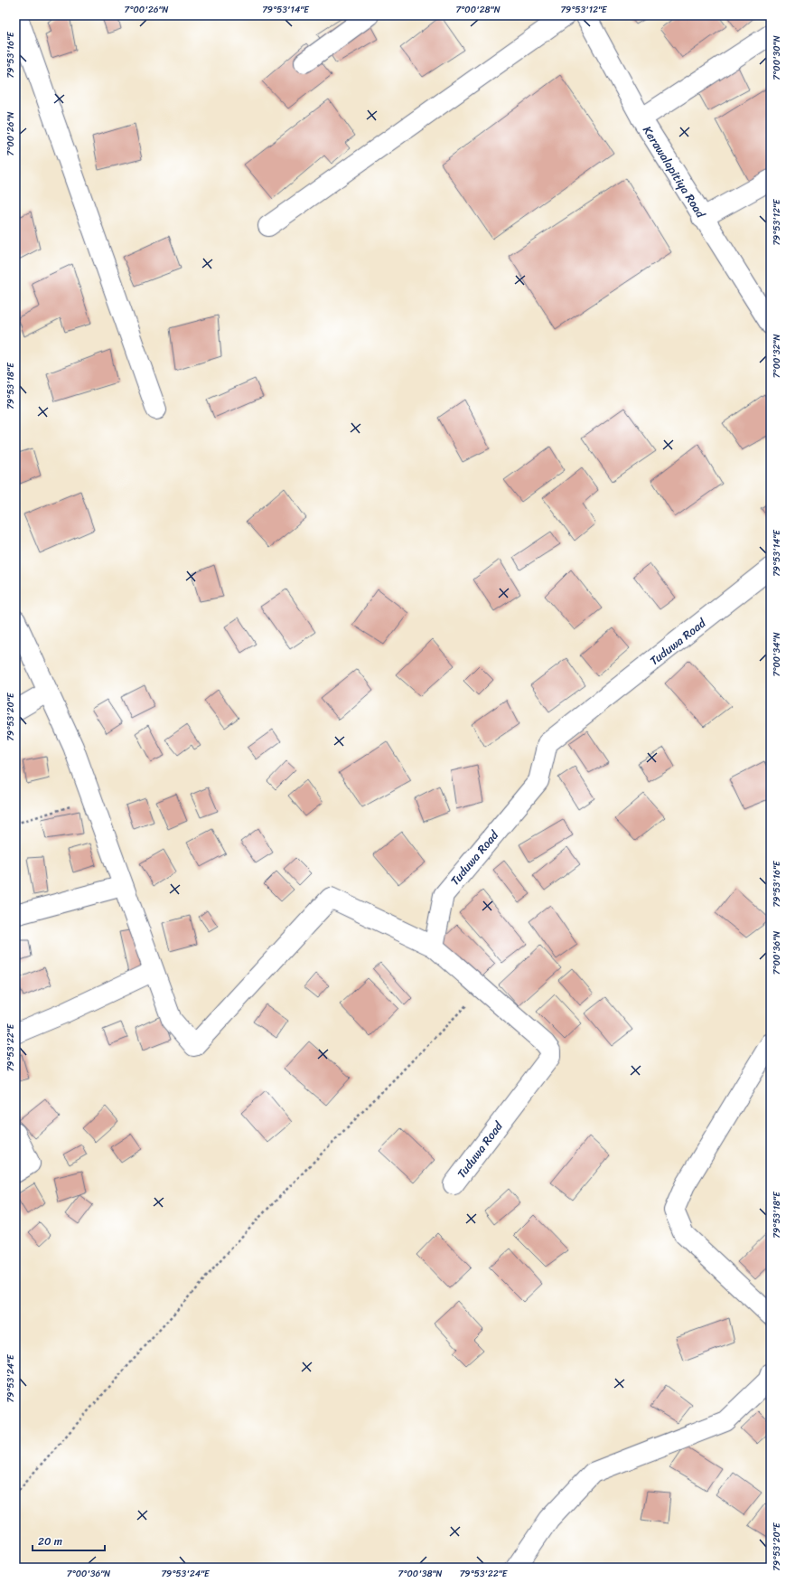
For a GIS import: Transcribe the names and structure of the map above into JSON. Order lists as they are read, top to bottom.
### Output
{
  "streets": {
    "street": ["Kerawalapitiya Road", "Tuduwa Road"]
  },
  "scale_bar": "20 m",
  "coordinates": [
    "7°00'26\"N",
    "79°53'14\"E",
    "7°00'28\"N",
    "79°53'12\"E",
    "79°53'16\"E",
    "7°00'30\"N",
    "7°00'32\"N",
    "79°53'18\"E",
    "7°00'34\"N",
    "79°53'20\"E",
    "7°00'36\"N",
    "79°53'22\"E",
    "79°53'24\"E",
    "7°00'38\"N"
  ]
}
